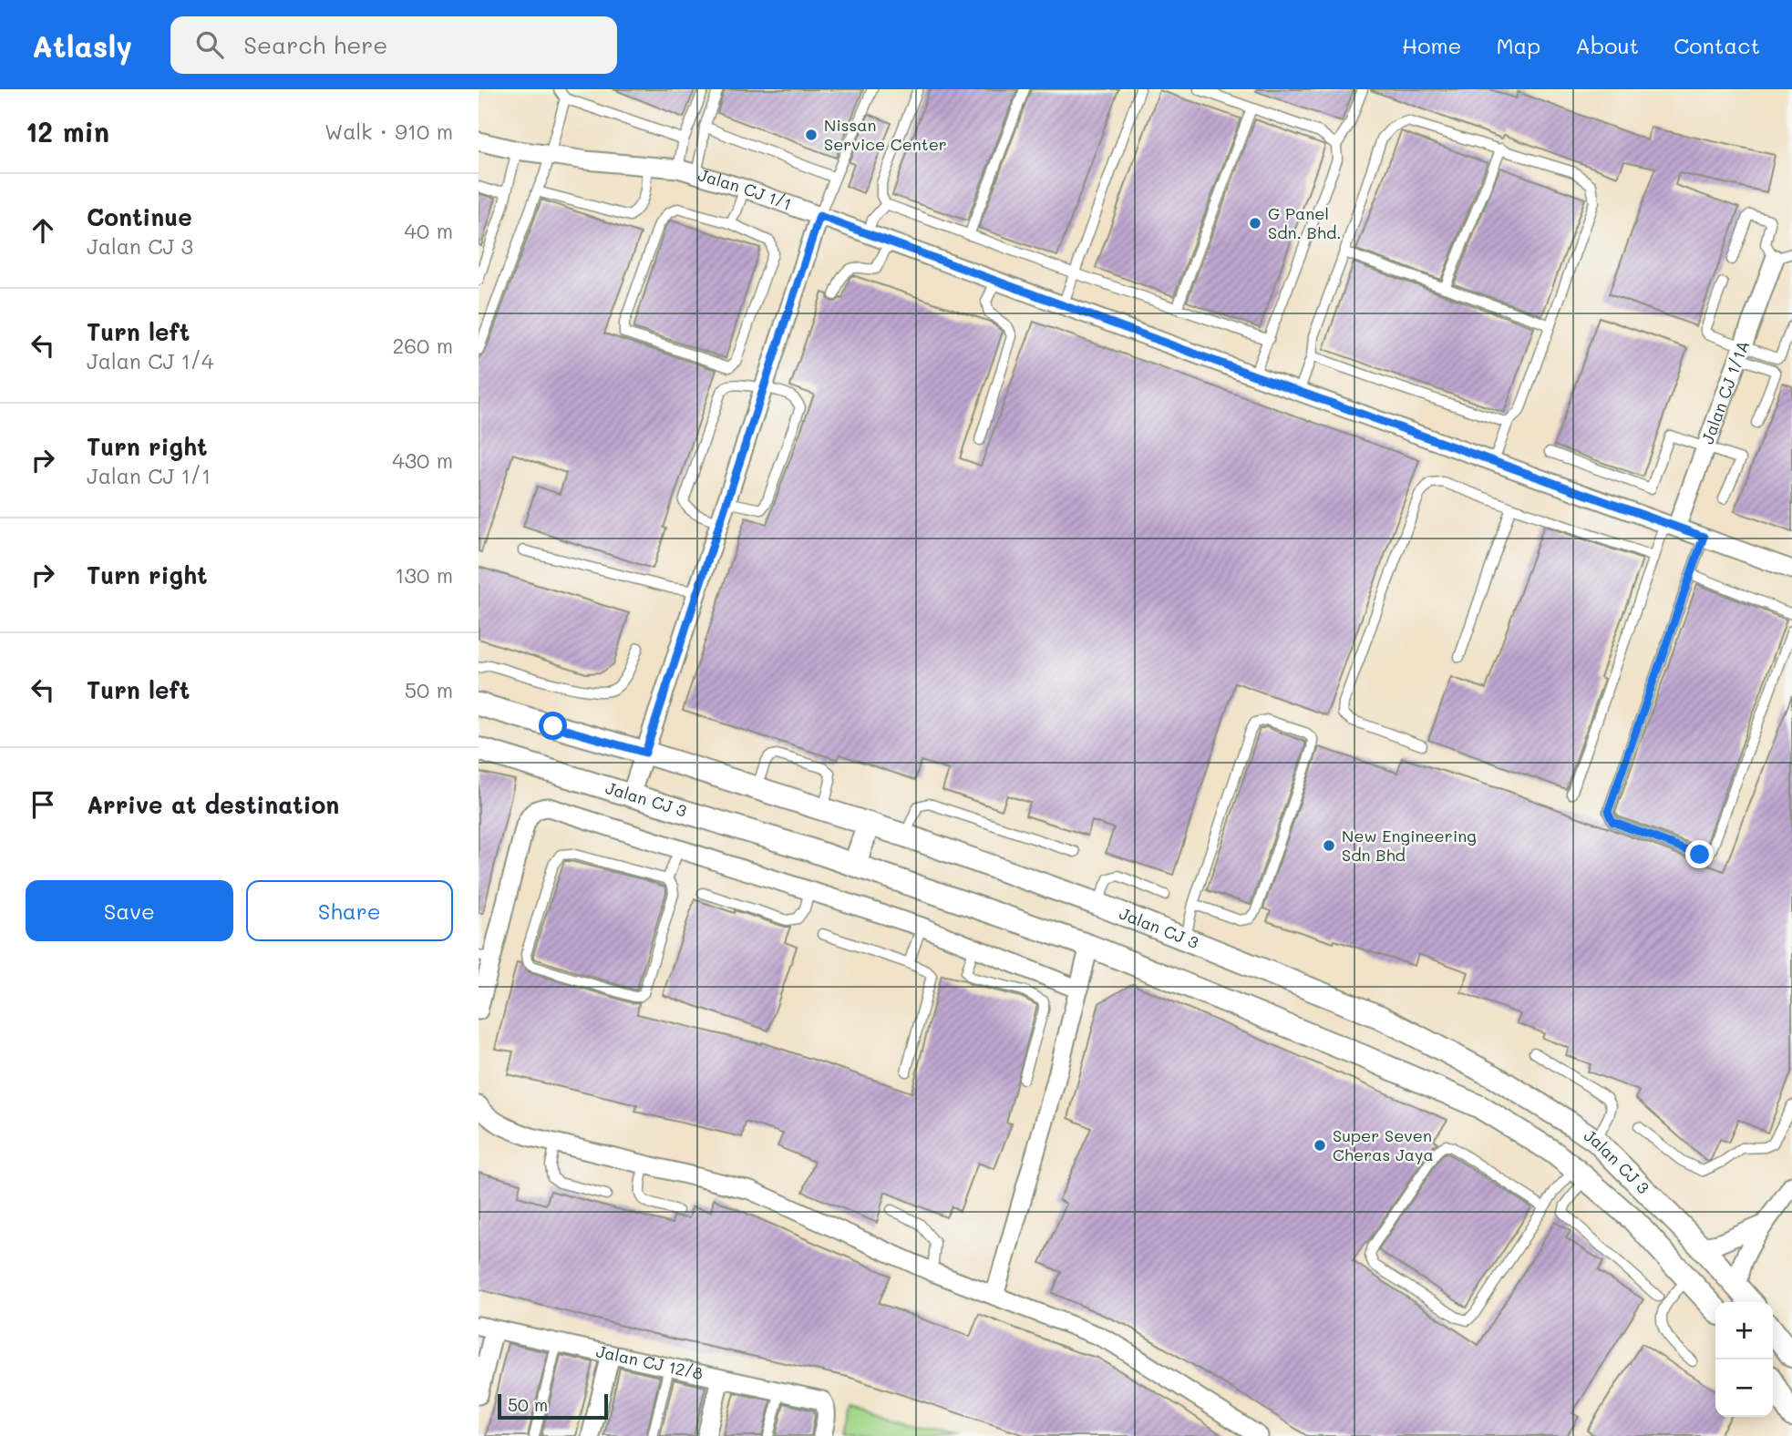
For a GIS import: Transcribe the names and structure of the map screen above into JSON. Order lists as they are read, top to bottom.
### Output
{
  "streets": {
    "street": [
      "Jalan CJ 1/1",
      "Jalan CJ 1/1A",
      "Jalan CJ 3",
      "Jalan CJ 12/8"
    ]
  },
  "crossings": [
    ["Jalan CJ 1/1", "Jalan CJ 1/1A"]
  ],
  "places": [
    "Nissan Service Center",
    "G Panel Sdn. Bhd.",
    "New Engineering Sdn Bhd",
    "Super Seven Cheras Jaya"
  ],
  "scale_bar": "50 m",
  "page": {
    "header": "Atlasly",
    "search": "Search here",
    "nav": [
      "Home",
      "Map",
      "About",
      "Contact"
    ],
    "heading": ["12 min", "Walk · 910 m"],
    "list": [
      ["Continue", "Jalan CJ 3", "40 m"],
      ["Turn left", "Jalan CJ 1/4", "260 m"],
      ["Turn right", "Jalan CJ 1/1", "430 m"],
      ["Turn right", "130 m"],
      ["Turn left", "50 m"],
      "Arrive at destination"
    ],
    "buttons": ["Save", "Share"],
    "map_buttons": ["+", "−"],
    "scale": "50 m"
  }
}
